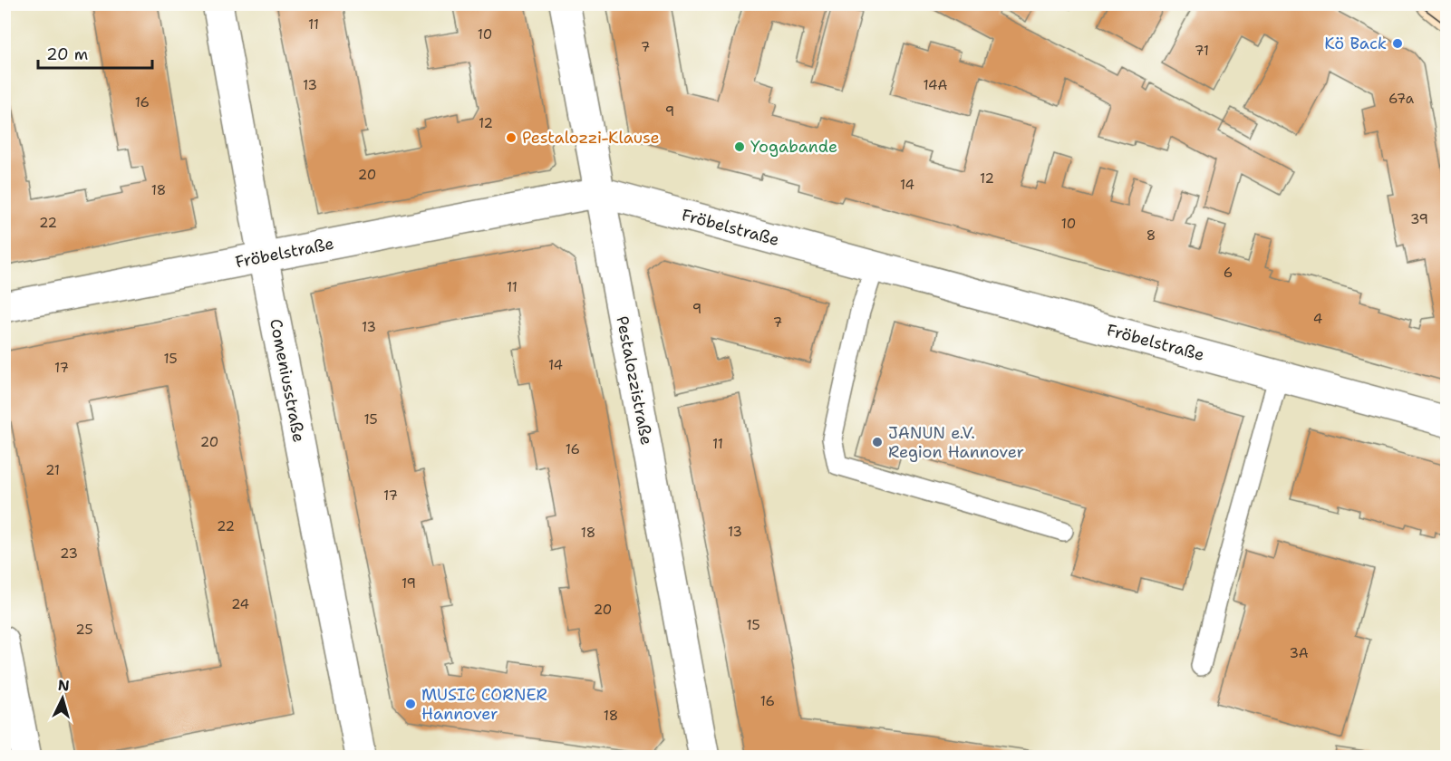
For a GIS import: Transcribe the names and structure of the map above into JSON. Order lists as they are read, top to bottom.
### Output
{
  "streets": {
    "street": ["Fröbelstraße", "Comeniusstraße", "Pestalozzistraße"]
  },
  "crossings": [
    ["Fröbelstraße", "Comeniusstraße"],
    ["Fröbelstraße", "Pestalozzistraße"]
  ],
  "places": [
    "Kö Back",
    "Pestalozzi-Klause",
    "Yogabande",
    "JANUN e.V. Region Hannover",
    "MUSIC CORNER Hannover"
  ],
  "house_numbers": [
    "11",
    "10",
    "7",
    "71",
    "13",
    "14A",
    "67a",
    "16",
    "9",
    "12",
    "20",
    "12",
    "14",
    "18",
    "39",
    "22",
    "10",
    "8",
    "6",
    "11",
    "9",
    "4",
    "7",
    "13",
    "15",
    "14",
    "17",
    "15",
    "20",
    "11",
    "16",
    "21",
    "17",
    "22",
    "13",
    "18",
    "23",
    "19",
    "24",
    "20",
    "15",
    "25",
    "3A",
    "16",
    "18"
  ],
  "scale_bar": "20 m",
  "north": "top"
}
